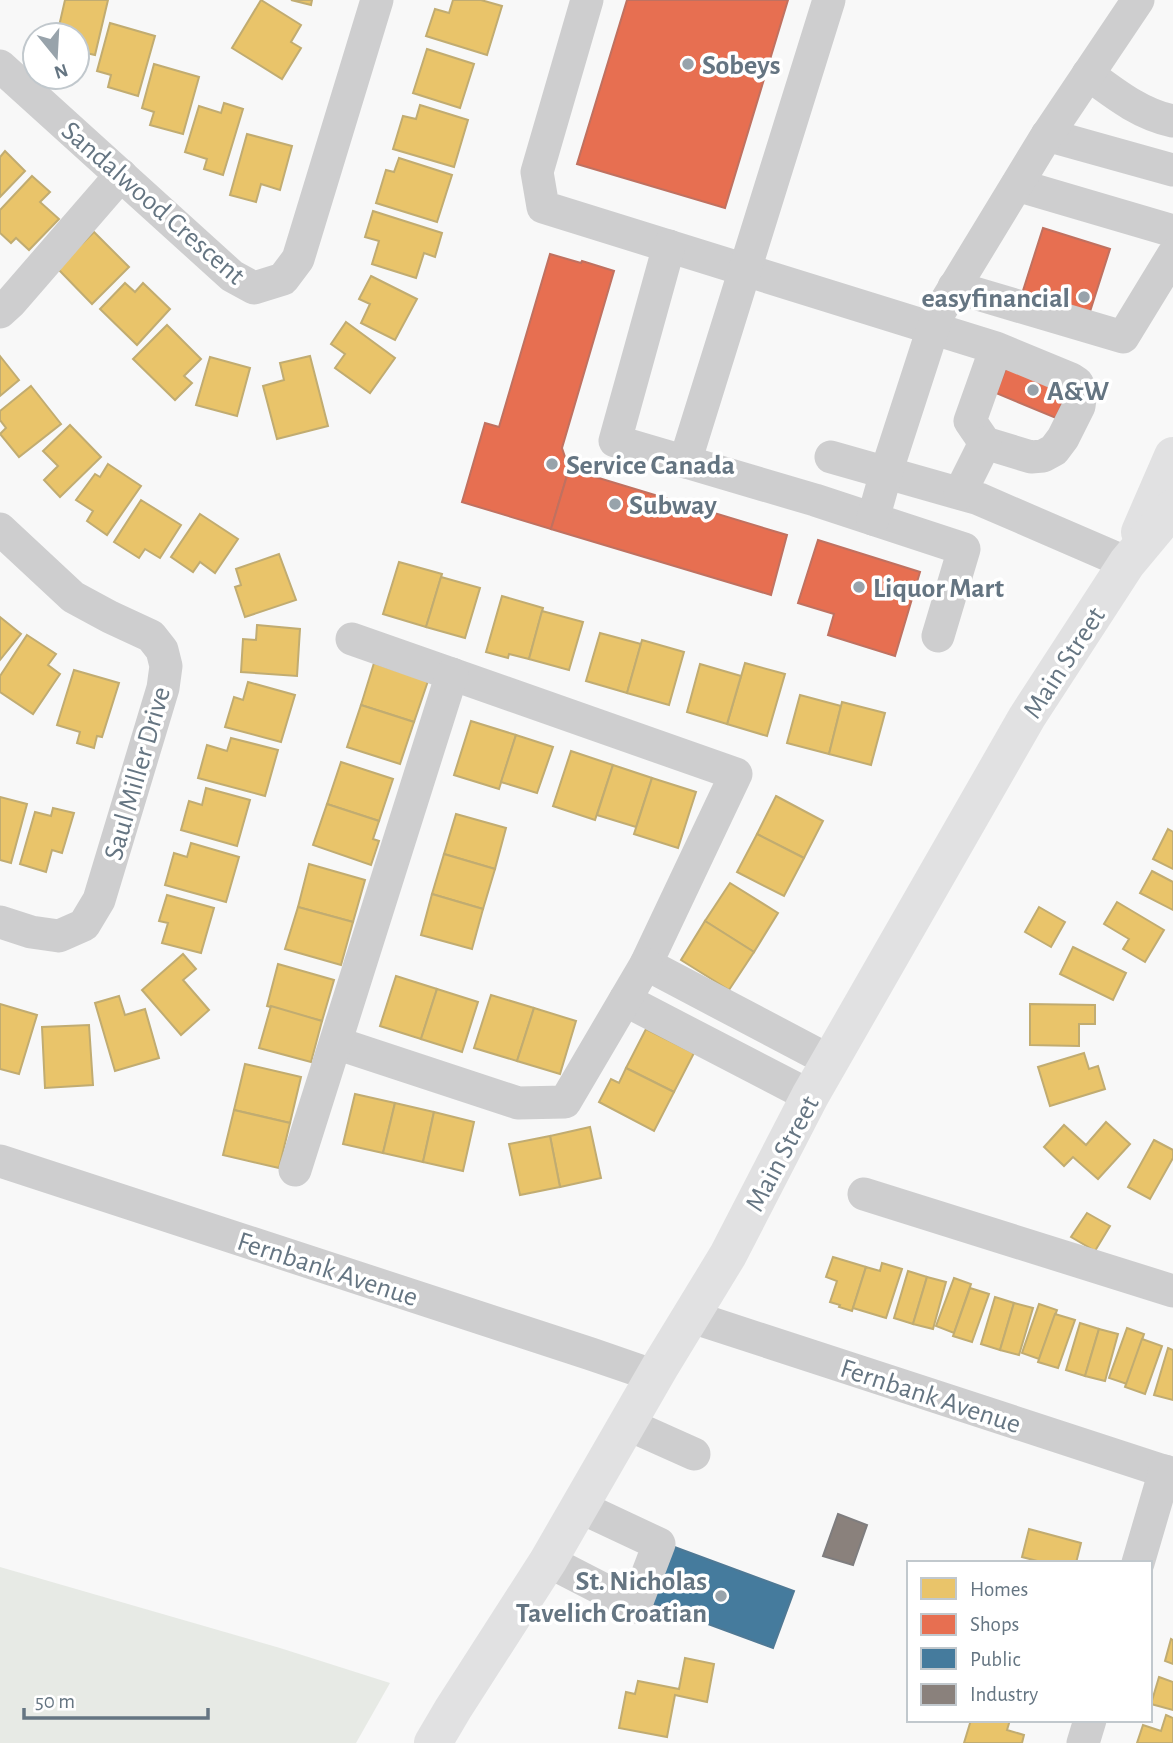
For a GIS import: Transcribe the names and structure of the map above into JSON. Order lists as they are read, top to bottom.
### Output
{
  "streets": {
    "main road": ["Main Street"],
    "street": ["Sandalwood Crescent", "Saul Miller Drive", "Fernbank Avenue"]
  },
  "crossings": [
    ["Main Street", "Fernbank Avenue"]
  ],
  "places": [
    "Sobeys",
    "easyfinancial",
    "A&W",
    "Service Canada",
    "Subway",
    "Liquor Mart",
    "St. Nicholas Tavelich Croatian"
  ],
  "legend": [
    "Homes",
    "Shops",
    "Public",
    "Industry"
  ],
  "scale_bar": "50 m",
  "north": "bottom"
}
